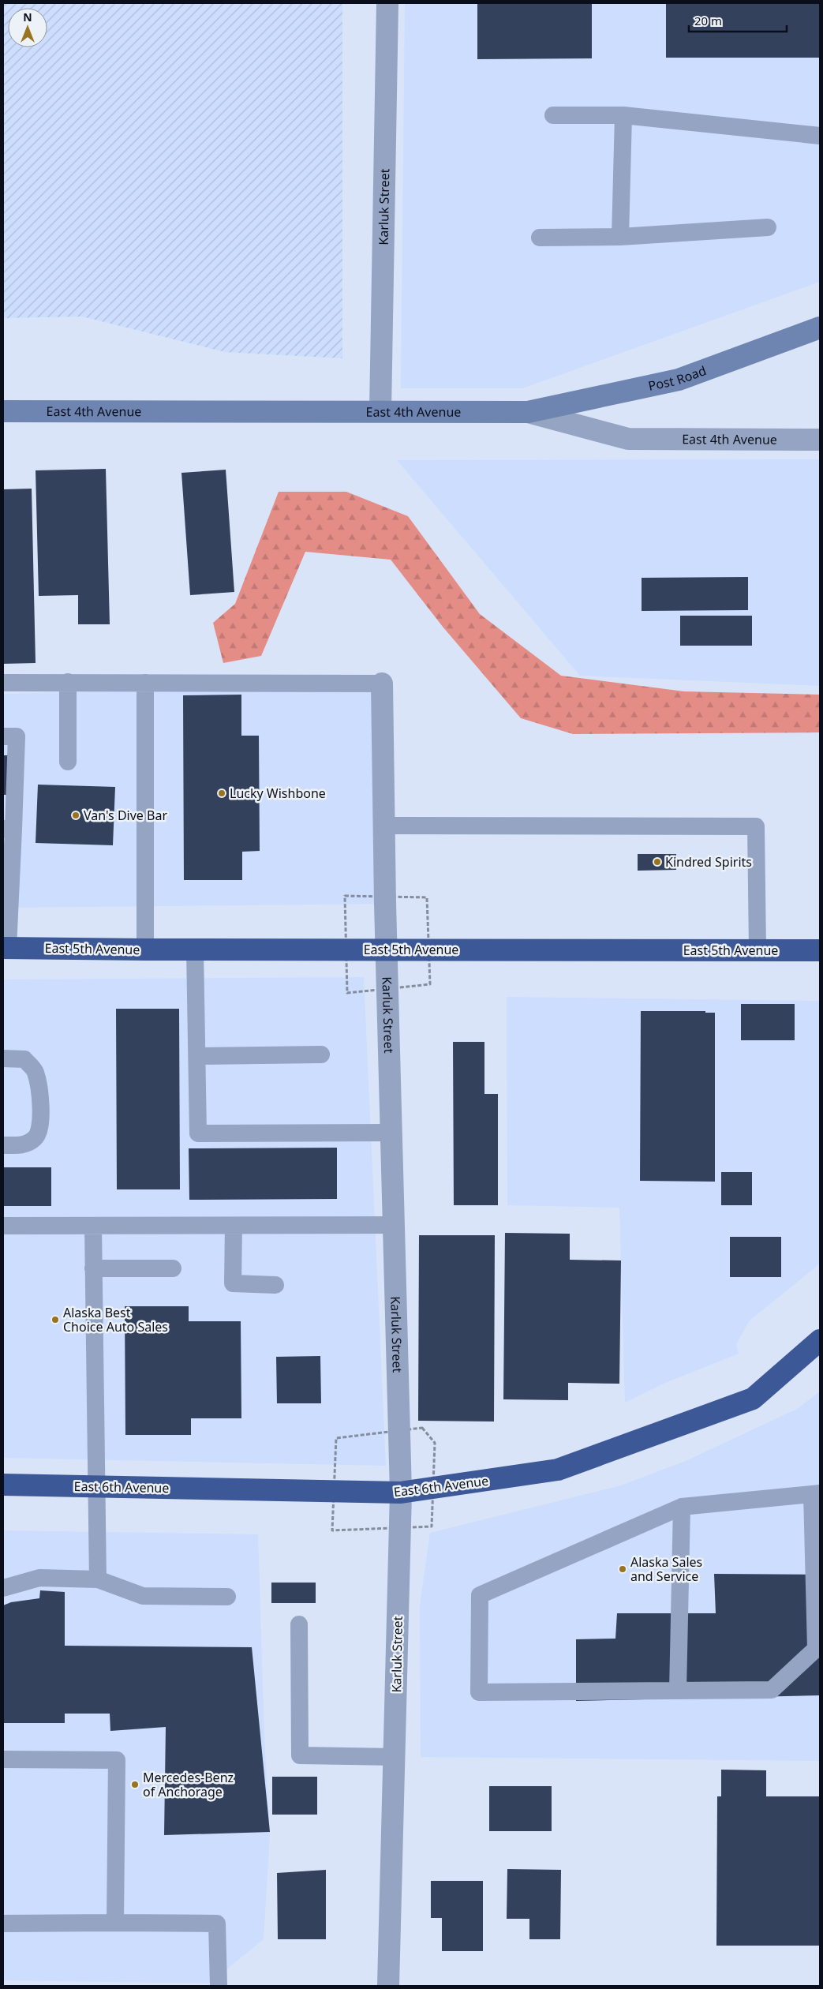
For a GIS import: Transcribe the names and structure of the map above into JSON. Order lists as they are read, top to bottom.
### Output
{
  "streets": {
    "highway": ["East 5th Avenue", "East 6th Avenue"],
    "main road": ["Post Road", "East 4th Avenue"],
    "street": ["Karluk Street"]
  },
  "crossings": [
    ["Karluk Street", "East 4th Avenue"],
    ["Karluk Street", "East 5th Avenue"],
    ["Karluk Street", "East 6th Avenue"],
    ["Post Road", "East 4th Avenue"]
  ],
  "places": [
    "Lucky Wishbone",
    "Van's Dive Bar",
    "Kindred Spirits",
    "Alaska Best Choice Auto Sales",
    "Alaska Sales and Service",
    "Mercedes-Benz of Anchorage"
  ],
  "scale_bar": "20 m",
  "north": "top"
}
